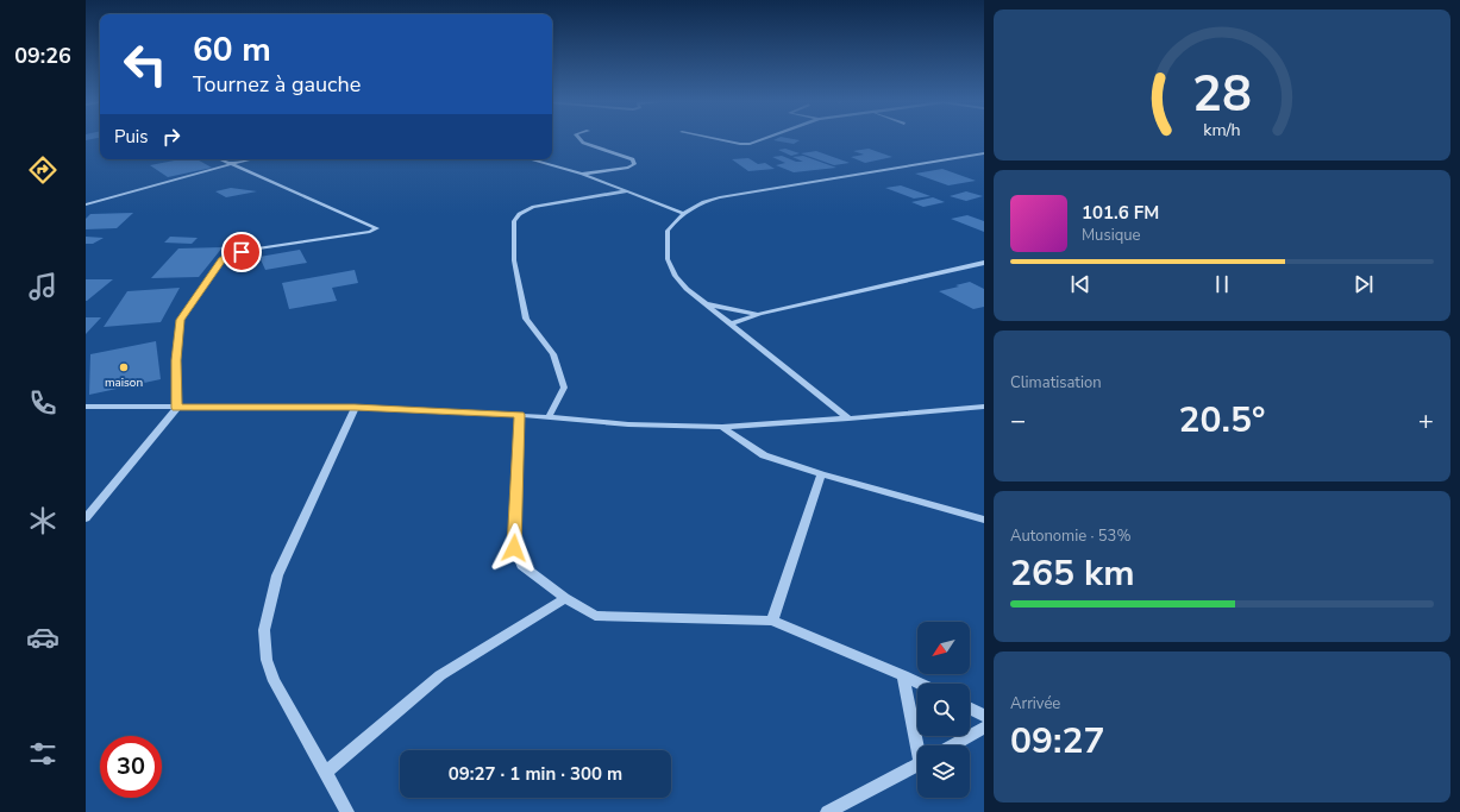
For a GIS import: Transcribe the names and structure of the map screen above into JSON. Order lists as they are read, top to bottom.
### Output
{
  "places": ["maison"],
  "north": "bottom left",
  "page": {
    "tabs": "09:26",
    "turn": ["60 m", "Tournez à gauche"],
    "then": "Puis",
    "song": ["101.6 FM", "Musique"],
    "tile": [
      "Climatisation",
      ["Autonomie · 53%", "265 km"],
      ["Arrivée", "09:27"]
    ],
    "heat": ["−", "20.5°", "+"],
    "limit": "30",
    "trip": "09:27 · 1 min · 300 m",
    "gauge": ["28", "km/h"]
  }
}
